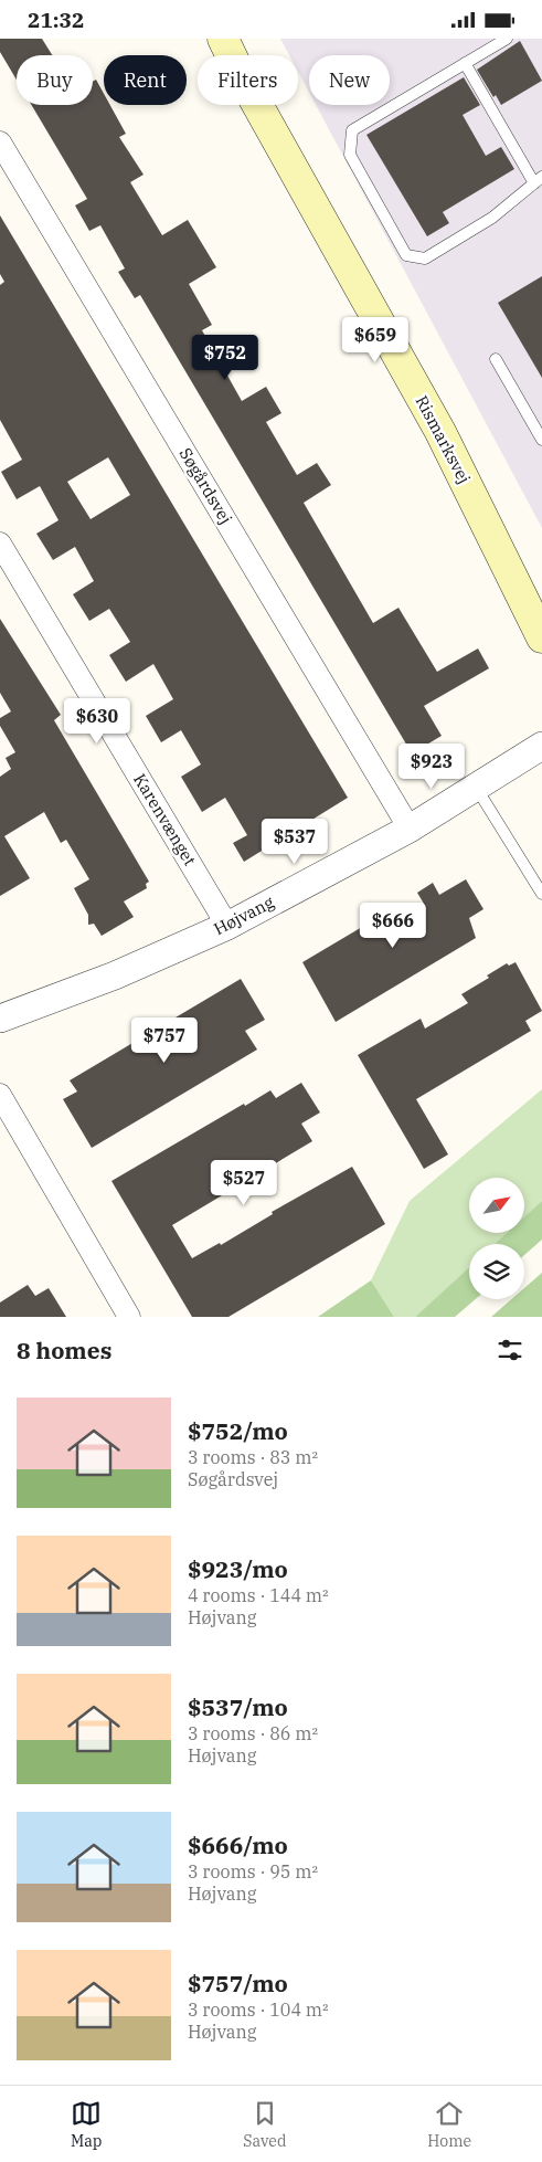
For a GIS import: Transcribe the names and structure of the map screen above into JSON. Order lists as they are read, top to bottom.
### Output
{
  "streets": {
    "main road": ["Rismarksvej"],
    "street": ["Søgårdsvej", "Karenvænget", "Højvang"]
  },
  "crossings": [
    ["Søgårdsvej", "Højvang"],
    ["Karenvænget", "Højvang"]
  ],
  "north": "top right",
  "page": {
    "status": "21:32",
    "chip": [
      "Buy",
      "Rent",
      "Filters",
      "New"
    ],
    "price": [
      "$659",
      "$752",
      "$630",
      "$923",
      "$537",
      "$666",
      "$757",
      "$527"
    ],
    "heading": "8 homes",
    "list": [
      {
        "name": "$752/mo",
        "note": "3 rooms · 83 m² · Søgårdsvej"
      },
      {
        "name": "$923/mo",
        "note": "4 rooms · 144 m² · Højvang"
      },
      {
        "name": "$537/mo",
        "note": "3 rooms · 86 m² · Højvang"
      },
      {
        "name": "$666/mo",
        "note": "3 rooms · 95 m² · Højvang"
      },
      {
        "name": "$757/mo",
        "note": "3 rooms · 104 m² · Højvang"
      }
    ],
    "tabs": ["Map", "Saved", "Home"]
  }
}
